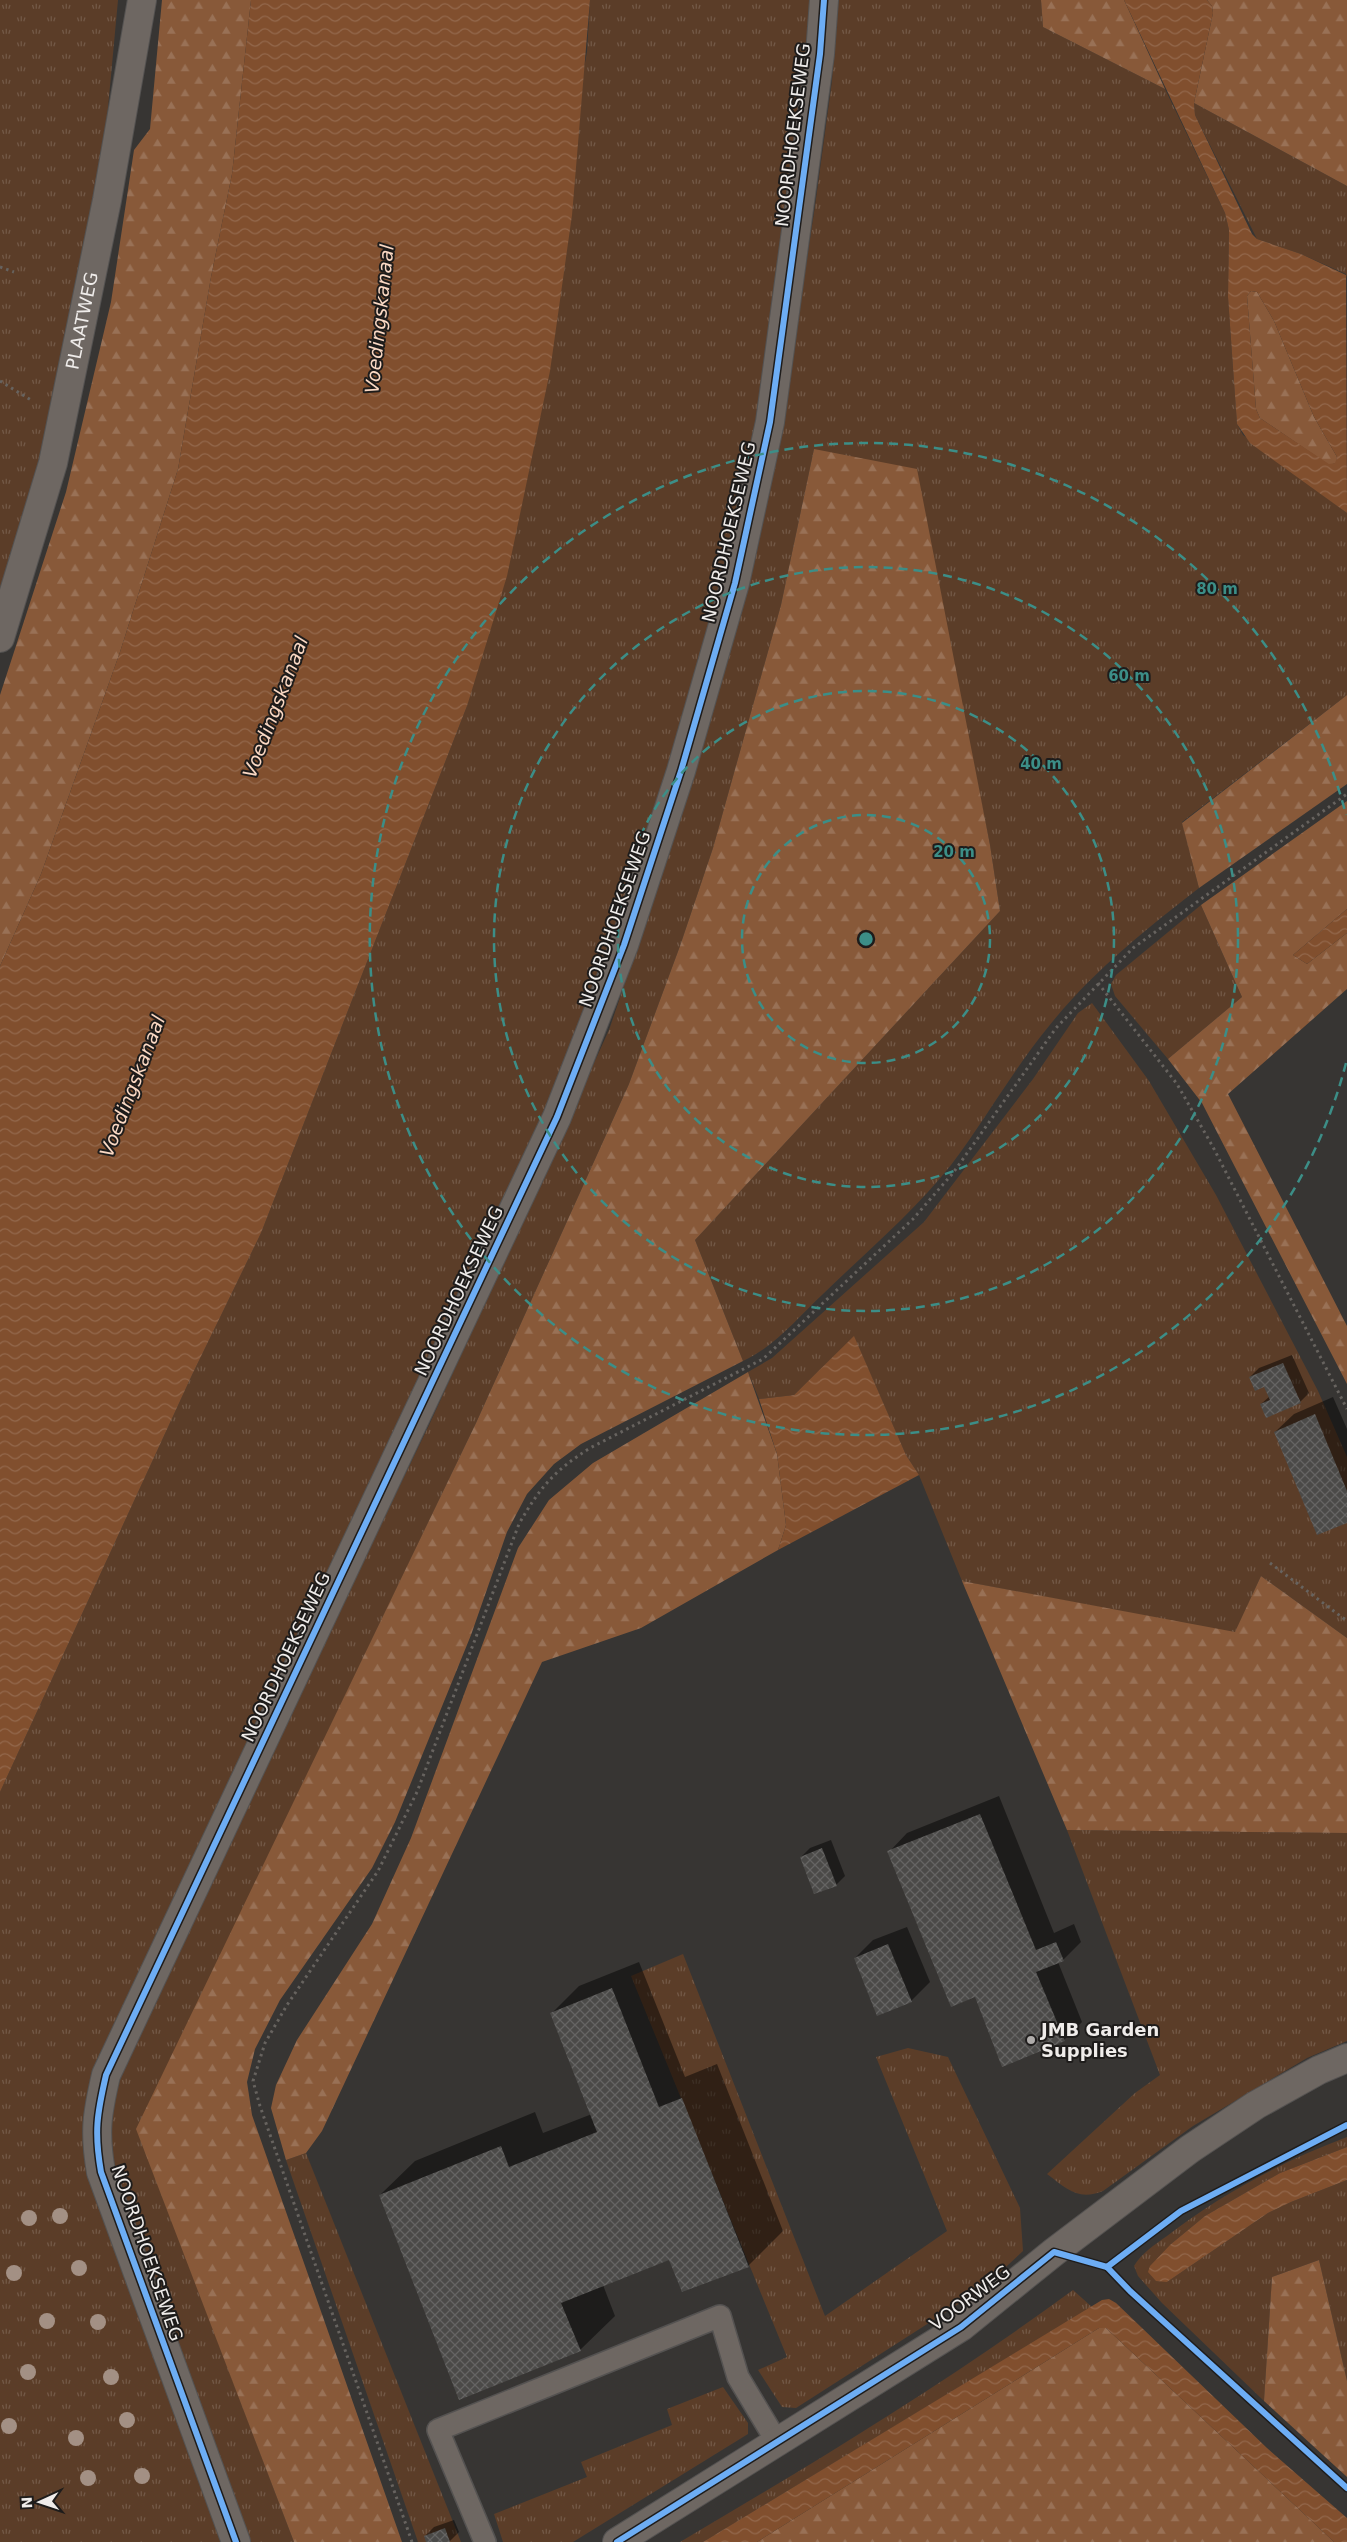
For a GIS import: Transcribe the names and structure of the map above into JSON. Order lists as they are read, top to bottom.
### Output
{
  "streets": {
    "street": ["NOORDHOEKSEWEG", "PLAATWEG", "VOORWEG"]
  },
  "water": ["Voedingskanaal"],
  "places": ["JMB Garden Supplies"],
  "north": "left",
  "rings": [
    "80 m",
    "60 m",
    "40 m",
    "20 m"
  ]
}
